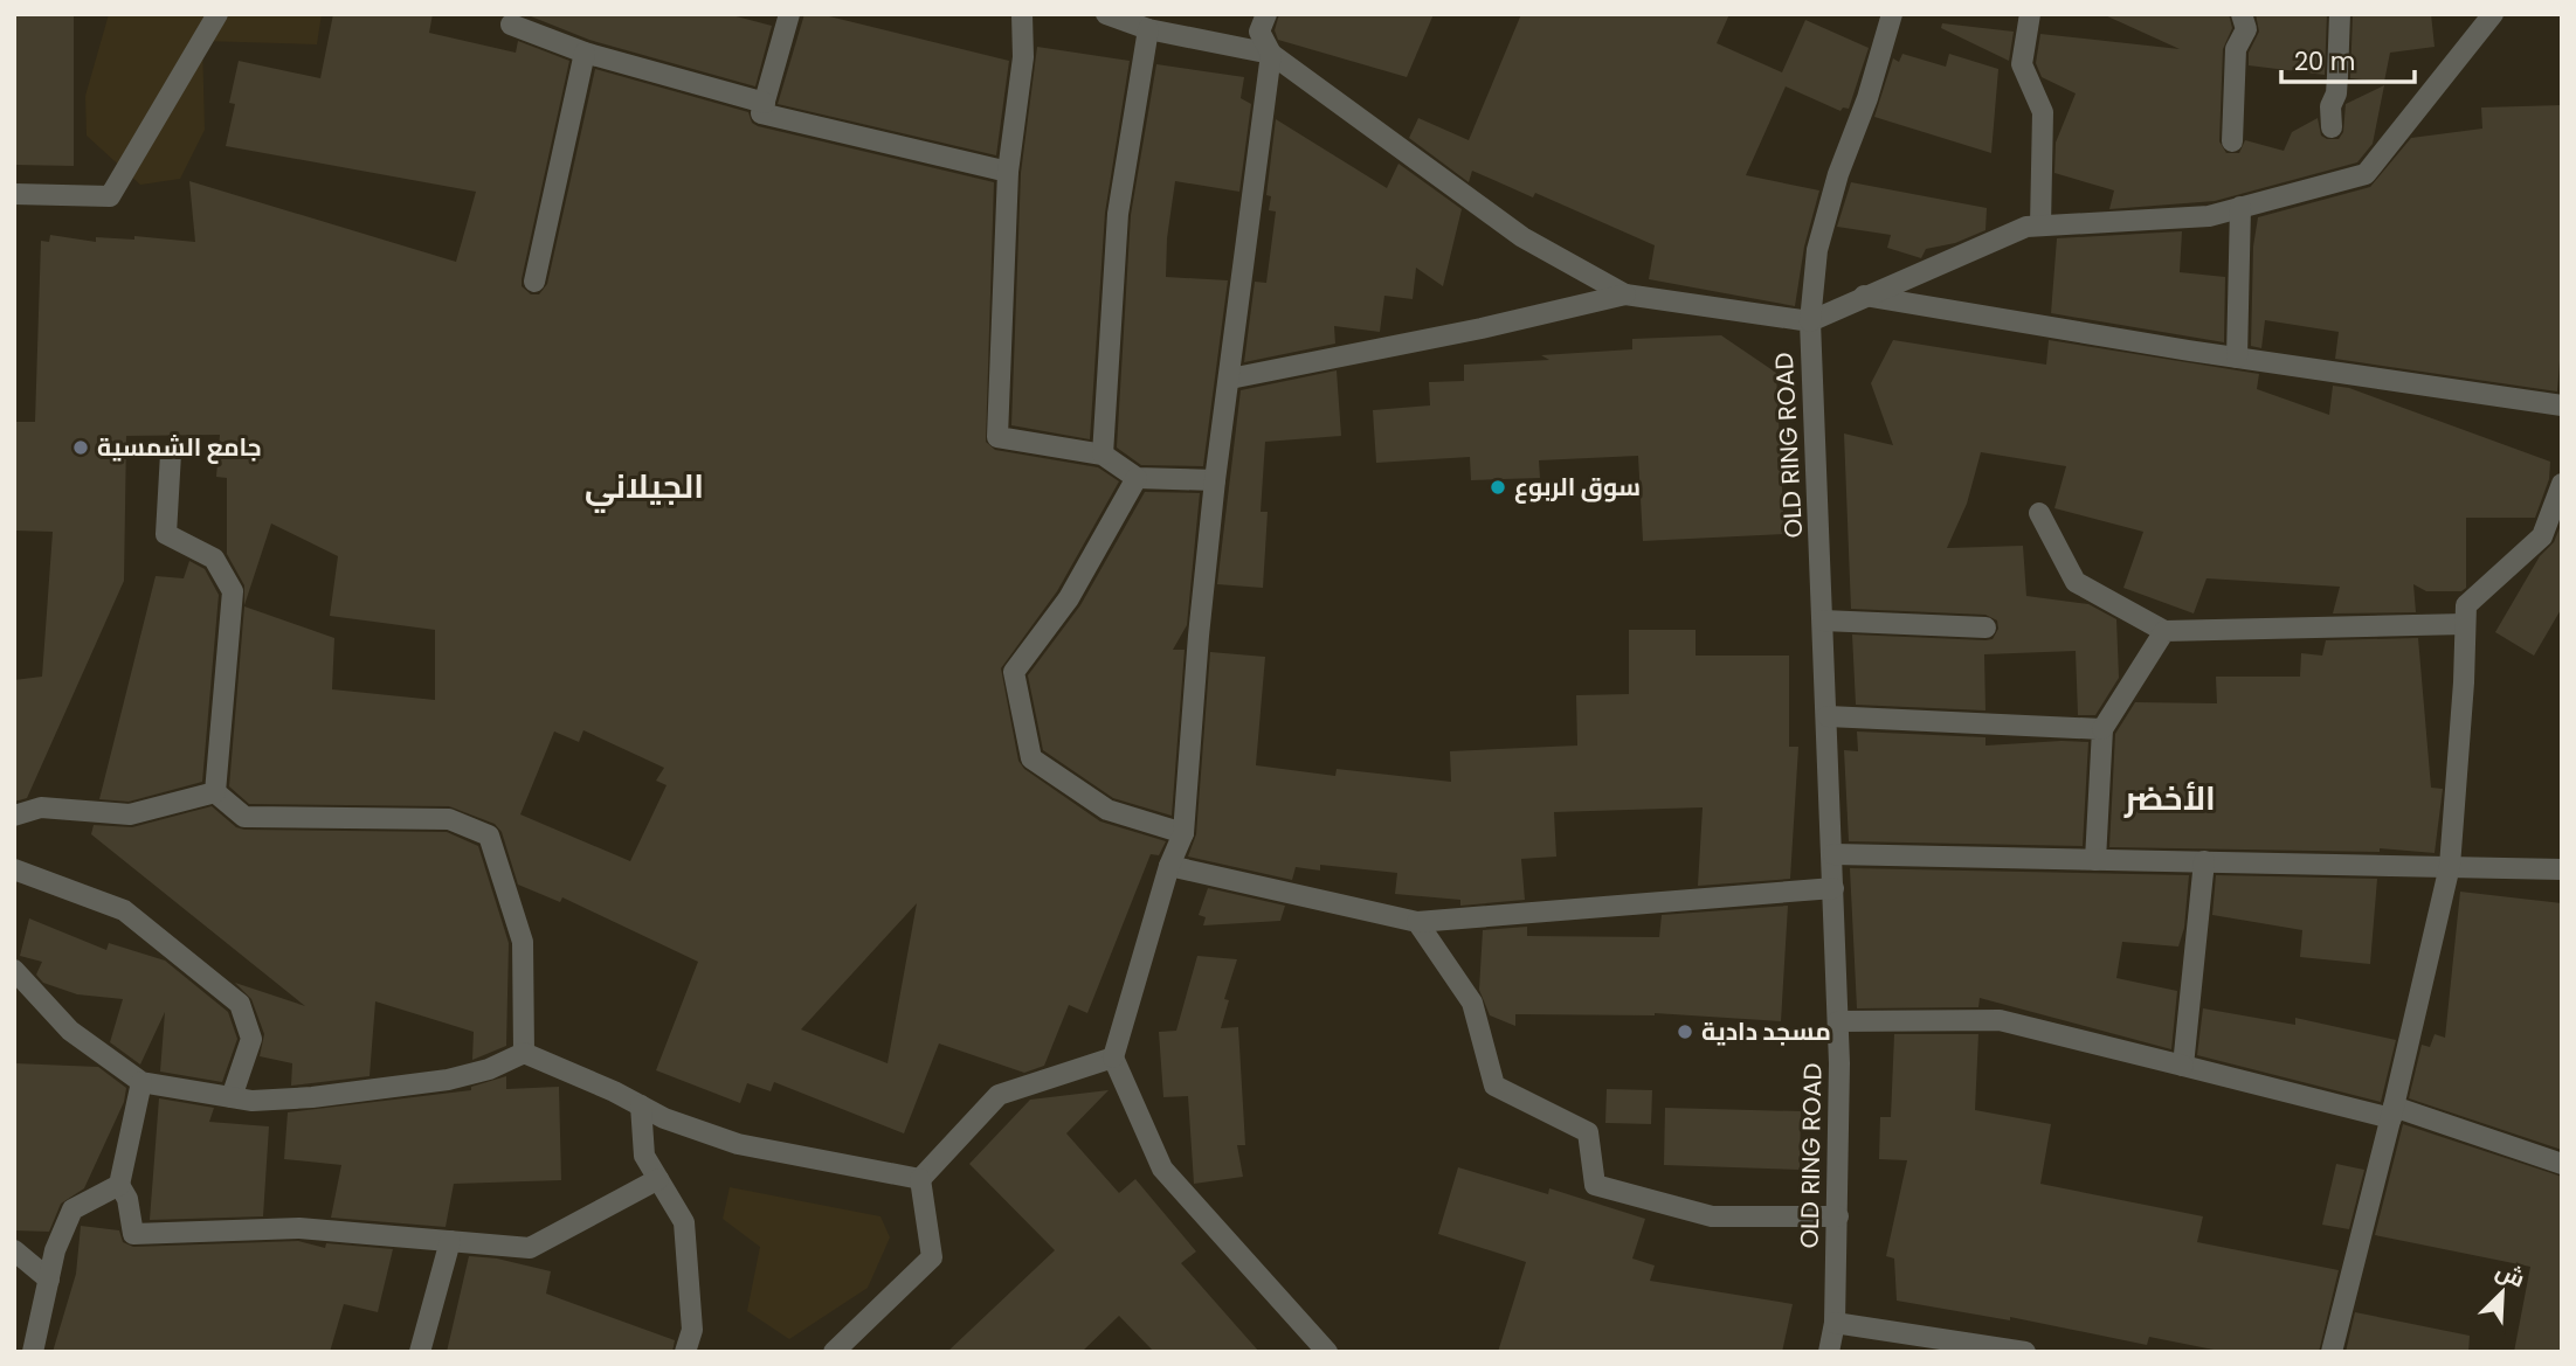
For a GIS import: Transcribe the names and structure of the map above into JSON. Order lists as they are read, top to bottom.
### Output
{
  "streets": {
    "street": ["OLD RING ROAD"]
  },
  "districts": ["الجيلاني", "الأخضر"],
  "places": ["جامع الشمسية", "سوق الربوع", "مسجد دادية"],
  "scale_bar": "20 m",
  "north": "top right"
}
